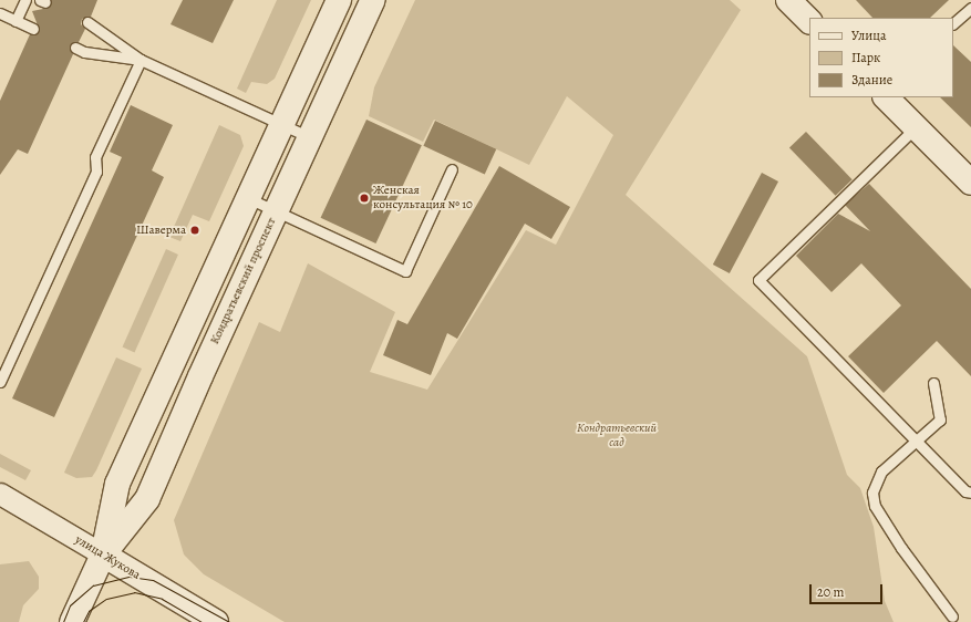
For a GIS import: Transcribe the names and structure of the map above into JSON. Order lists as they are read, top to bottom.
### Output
{
  "streets": {
    "main road": ["Кондратьевский проспект", "улица Жукова"]
  },
  "crossings": [
    ["Кондратьевский проспект", "улица Жукова"]
  ],
  "parks": ["Кондратьевский сад"],
  "places": ["Женская консультация № 10", "Шаверма"],
  "legend": ["Улица", "Парк", "Здание"],
  "scale_bar": "20 m"
}
